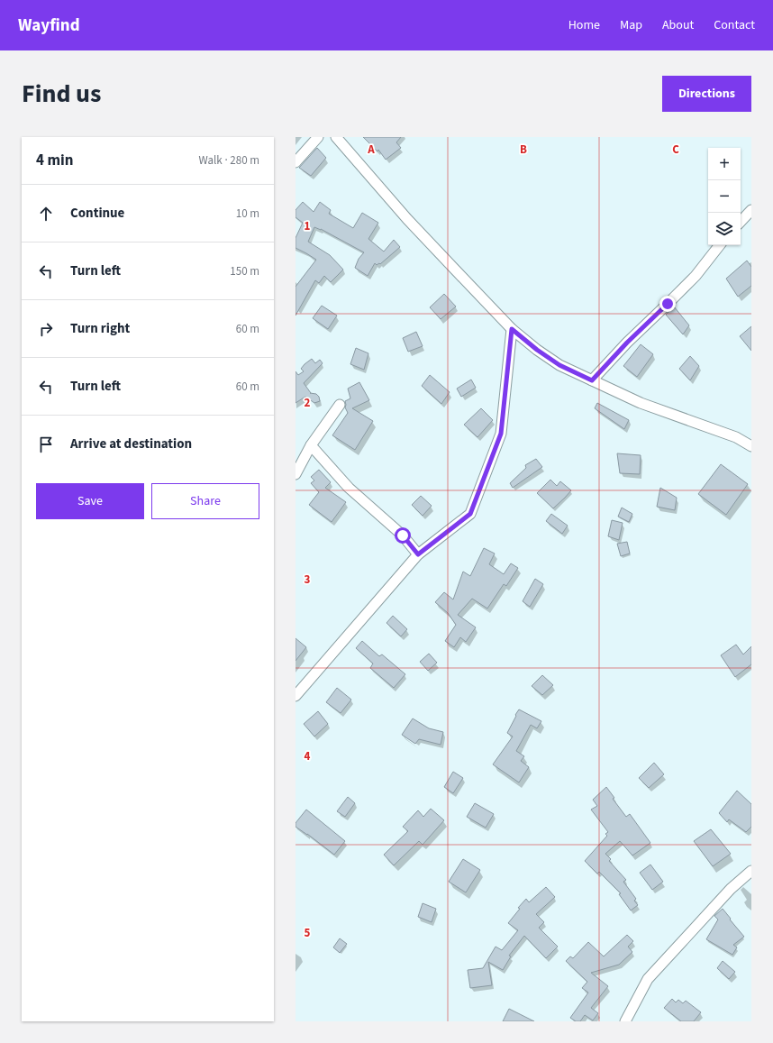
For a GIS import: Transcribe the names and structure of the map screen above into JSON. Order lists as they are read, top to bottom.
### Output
{
  "page": {
    "header": "Wayfind",
    "nav": [
      "Home",
      "Map",
      "About",
      "Contact"
    ],
    "title": "Find us",
    "buttons": [
      "Directions",
      ["Save", "Share"]
    ],
    "heading": ["4 min", "Walk · 280 m"],
    "map_buttons": ["+", "−"],
    "list": [
      ["Continue", "10 m"],
      ["Turn left", "150 m"],
      ["Turn right", "60 m"],
      ["Turn left", "60 m"],
      "Arrive at destination"
    ]
  },
  "grid": {
    "columns": ["A", "B", "C"],
    "rows": [
      "1",
      "2",
      "3",
      "4",
      "5"
    ]
  }
}
